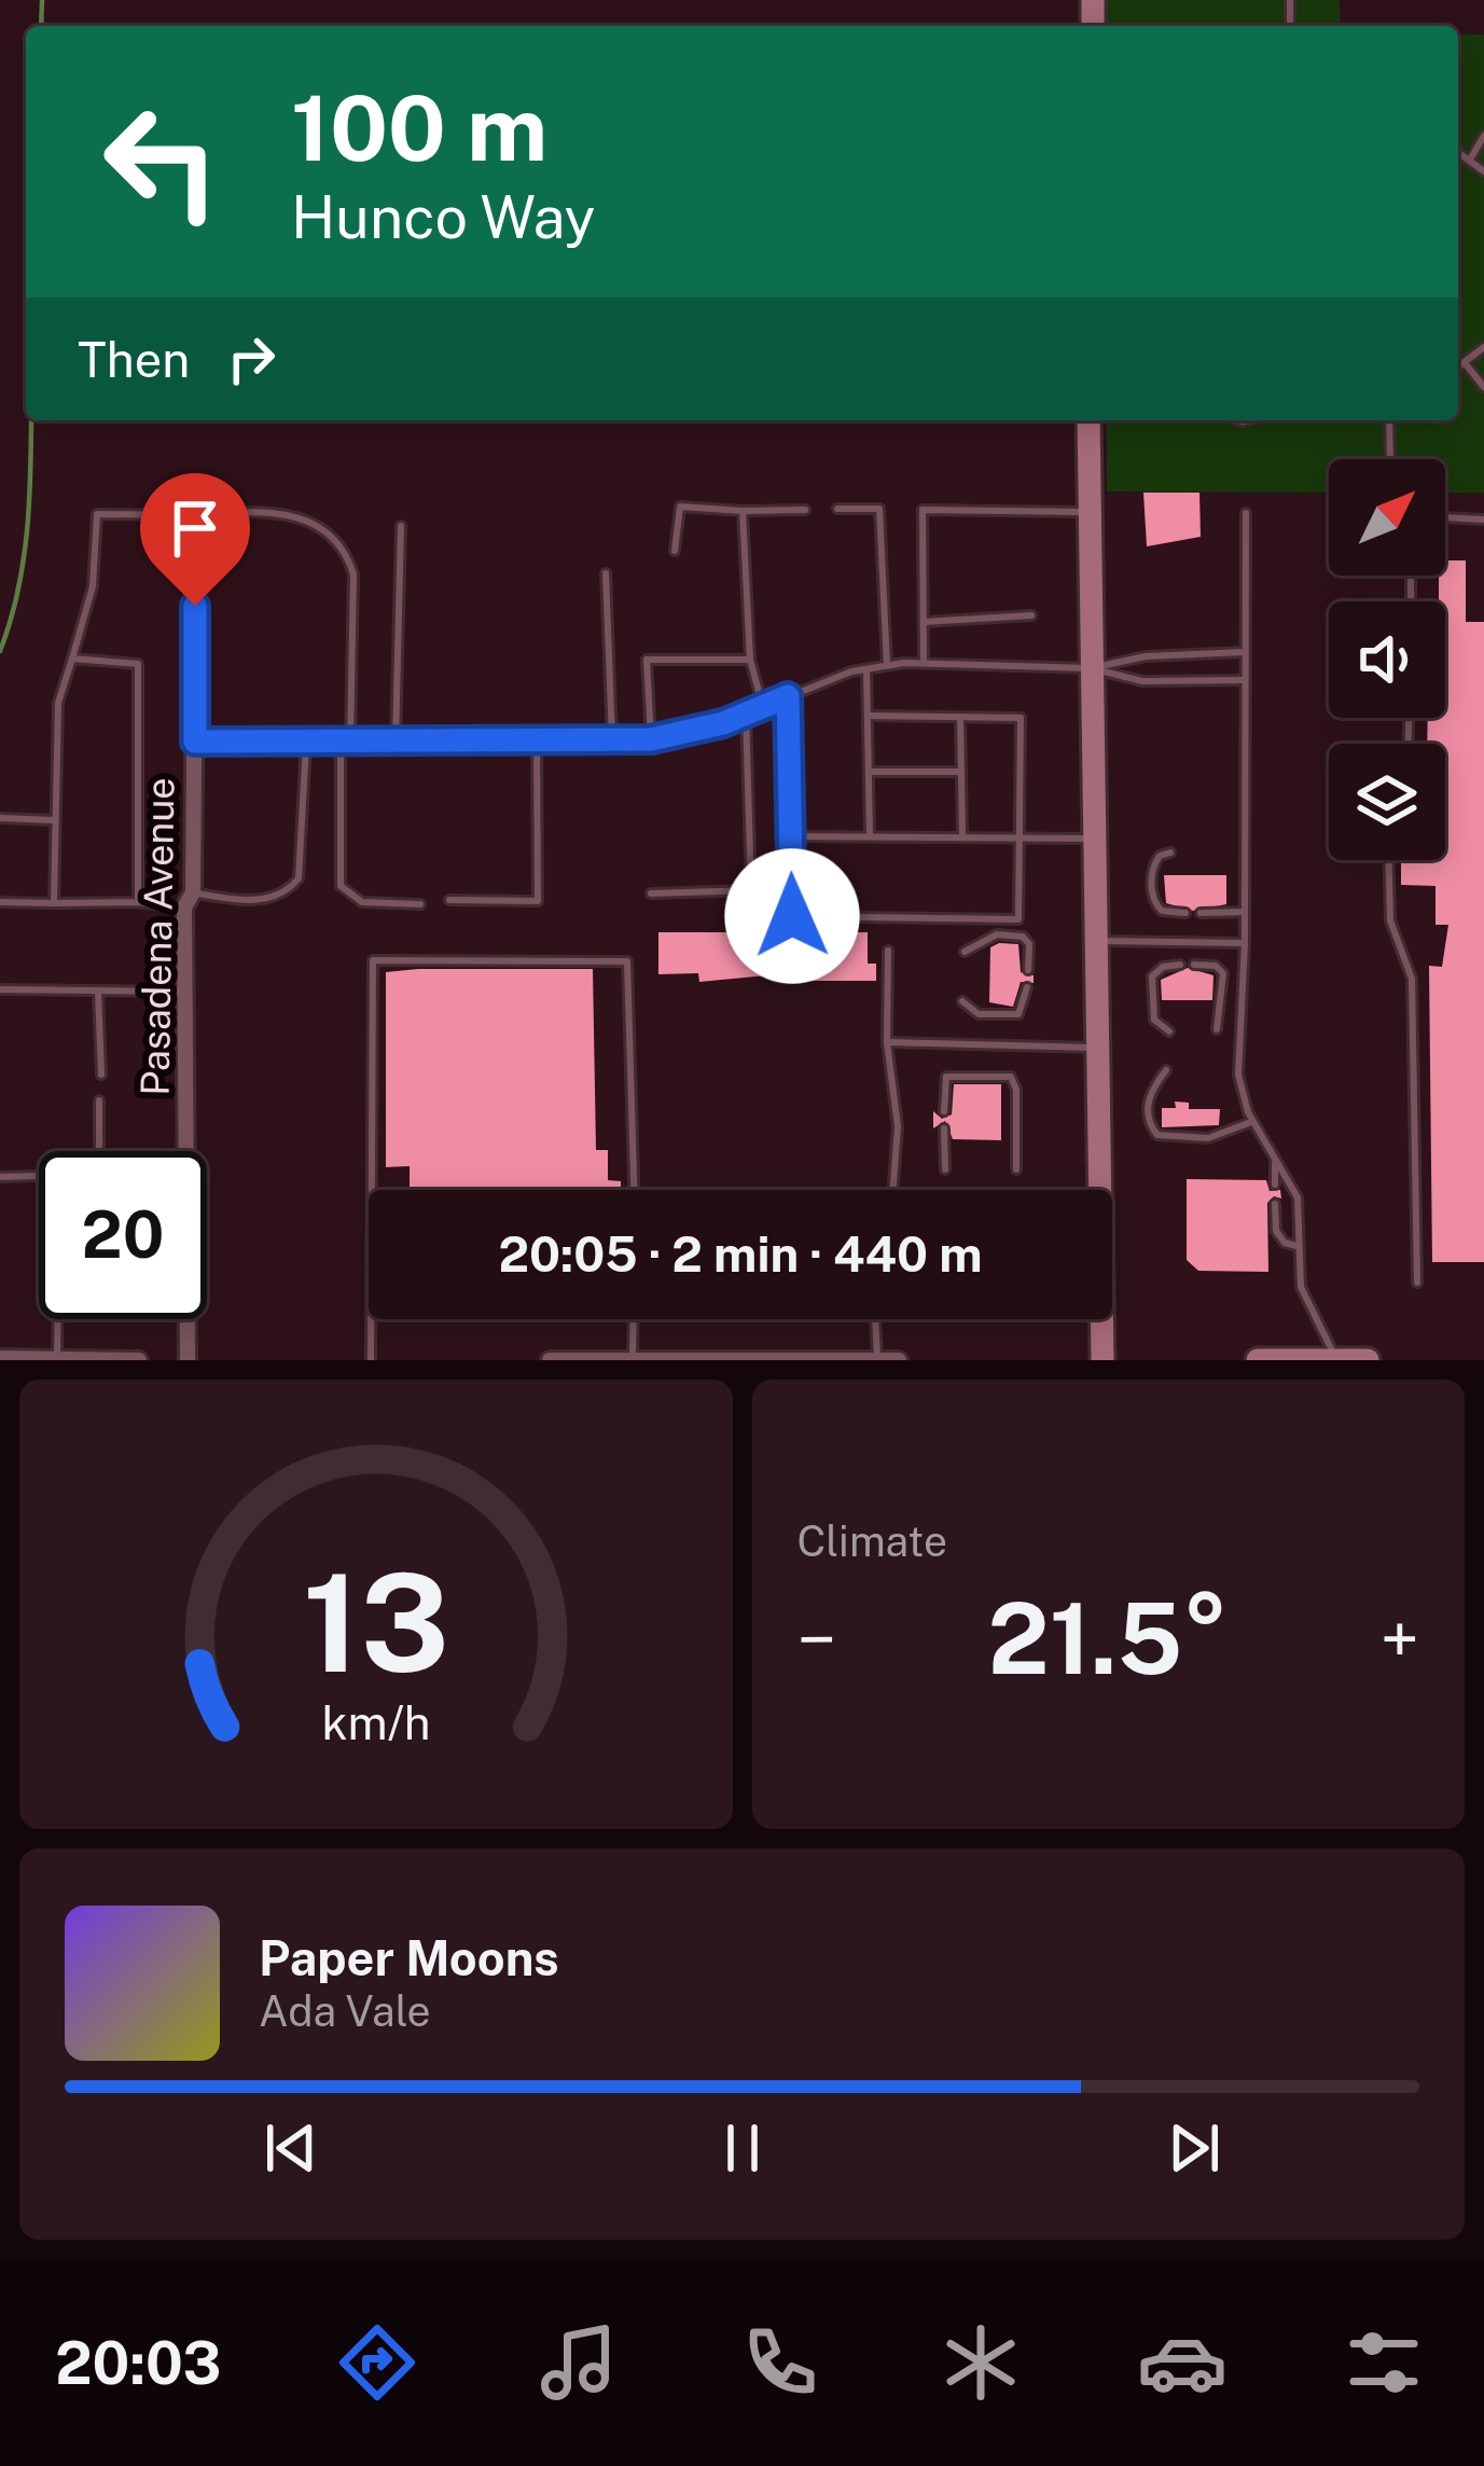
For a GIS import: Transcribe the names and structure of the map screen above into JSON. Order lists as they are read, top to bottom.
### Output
{
  "streets": {
    "street": ["Pasadena Avenue"]
  },
  "north": "top right",
  "page": {
    "turn": ["100 m", "Hunco Way"],
    "then": "Then",
    "limit": "20",
    "trip": "20:05 · 2 min · 440 m",
    "tile": "Climate",
    "heat": ["−", "21.5°", "+"],
    "song": ["Paper Moons", "Ada Vale"],
    "tabs": "20:03",
    "gauge": ["13", "km/h"]
  }
}
